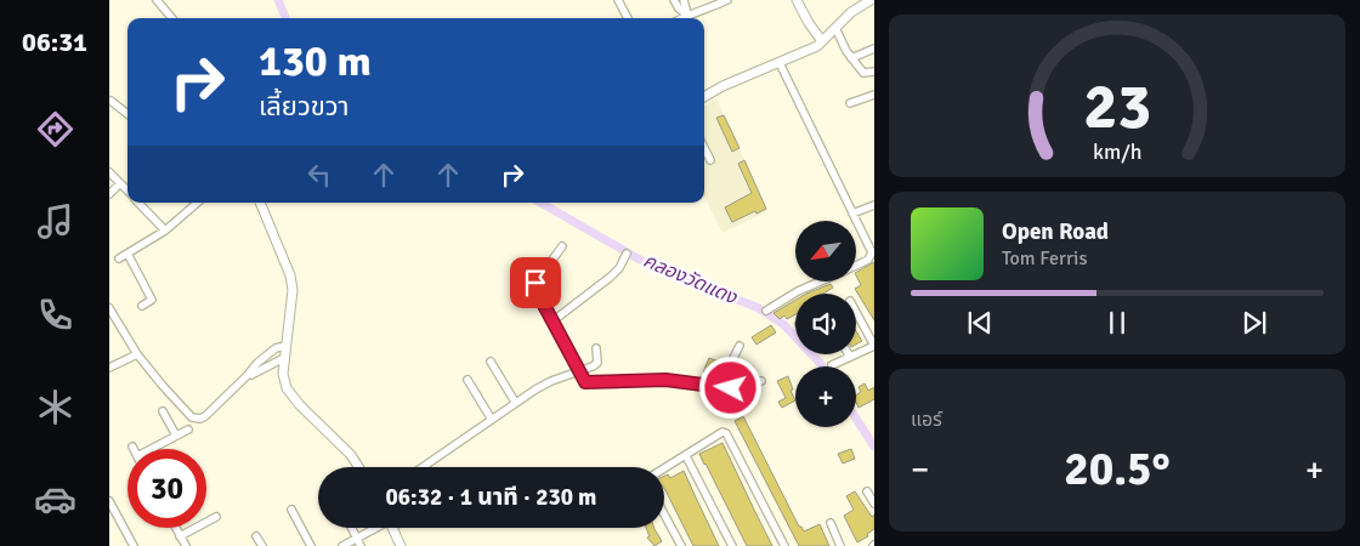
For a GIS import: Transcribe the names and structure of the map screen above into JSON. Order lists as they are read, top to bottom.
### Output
{
  "water": ["คลองวัดแดง"],
  "north": "bottom left",
  "page": {
    "tabs": "06:31",
    "turn": ["130 m", "เลี้ยวขวา"],
    "song": ["Open Road", "Tom Ferris"],
    "map_buttons": "+",
    "tile": "แอร์",
    "heat": ["−", "20.5°", "+"],
    "limit": "30",
    "trip": "06:32 · 1 นาที · 230 m",
    "gauge": ["23", "km/h"]
  }
}
